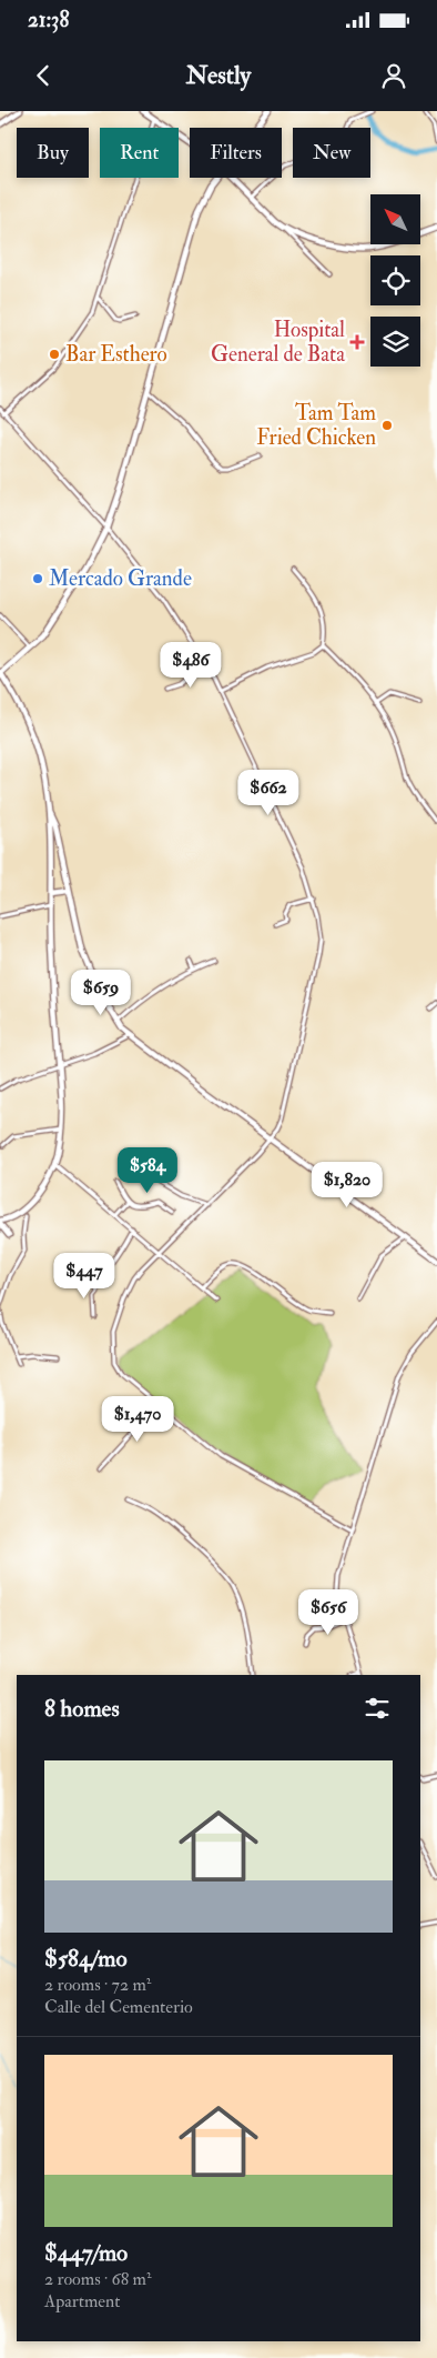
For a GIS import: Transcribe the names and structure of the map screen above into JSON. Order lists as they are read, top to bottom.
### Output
{
  "places": {
    "health": ["Hospital General de Bata"],
    "other": ["Bar Esthero", "Tam Tam Fried Chicken", "Mercado Grande"]
  },
  "north": "top left",
  "page": {
    "status": "21:38",
    "header": "Nestly",
    "chip": [
      "Buy",
      "Rent",
      "Filters",
      "New"
    ],
    "price": [
      "$486",
      "$662",
      "$659",
      "$584",
      "$1,820",
      "$447",
      "$1,470",
      "$656"
    ],
    "heading": "8 homes",
    "list": [
      {
        "name": "$584/mo",
        "note": "2 rooms · 72 m² · Calle del Cementerio"
      },
      {
        "name": "$447/mo",
        "note": "2 rooms · 68 m² · Apartment"
      }
    ]
  }
}
